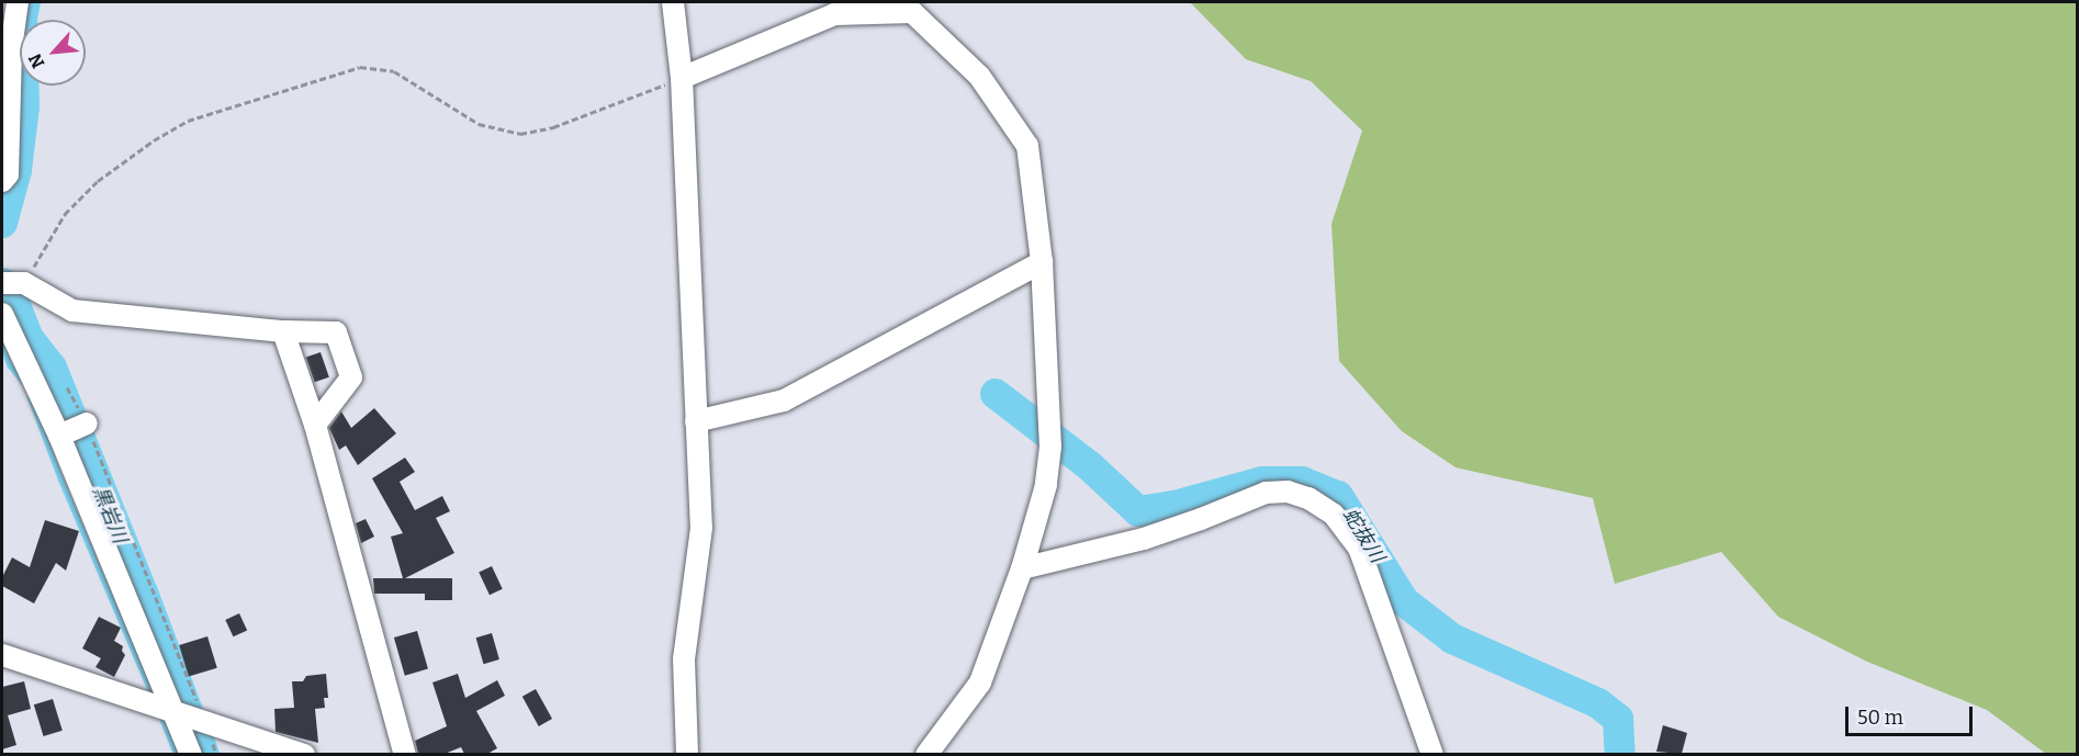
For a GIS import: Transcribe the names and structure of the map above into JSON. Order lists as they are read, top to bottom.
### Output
{
  "water": ["黒岩川", "蛇抜川"],
  "scale_bar": "50 m",
  "north": "bottom left"
}
